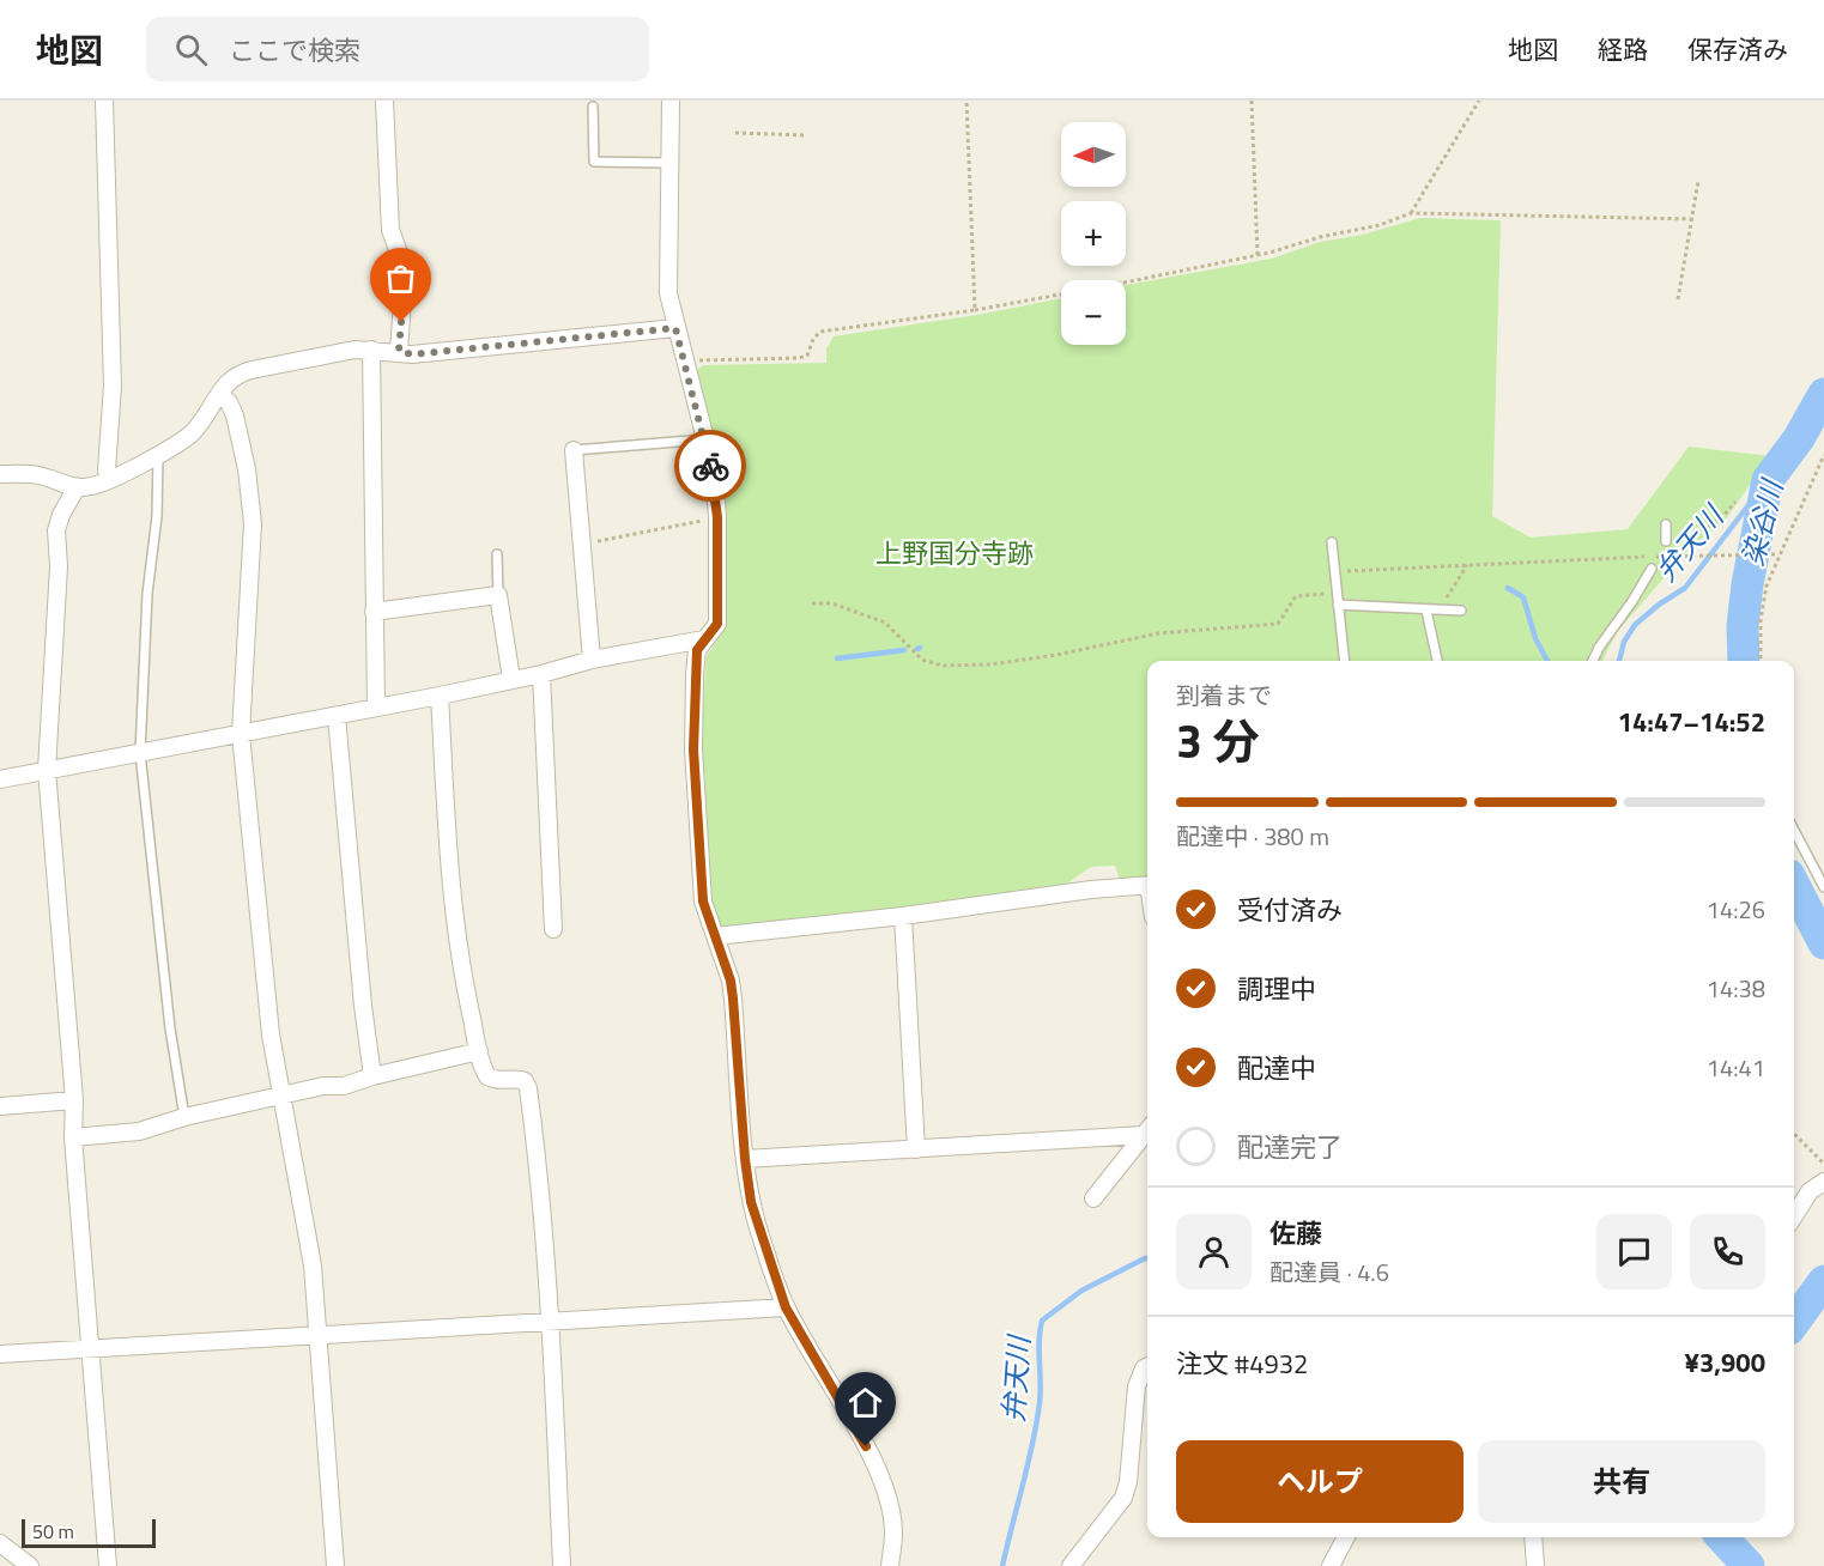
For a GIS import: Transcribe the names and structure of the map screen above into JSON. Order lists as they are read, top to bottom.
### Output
{
  "water": ["染谷川", "弁天川"],
  "parks": ["上野国分寺跡"],
  "scale_bar": "50 m",
  "north": "left",
  "page": {
    "header": "地図",
    "search": "ここで検索",
    "nav": ["地図", "経路", "保存済み"],
    "map_buttons": ["+", "−"],
    "heading": ["3 分", "到着まで", "14:47–14:52"],
    "panel": [
      "佐藤",
      "配達員 · 4.6",
      "注文 #4932",
      "¥3,900"
    ],
    "bar": "配達中 · 380 m",
    "list": [
      ["受付済み", "14:26"],
      ["調理中", "14:38"],
      ["配達中", "14:41"],
      "配達完了"
    ],
    "buttons": ["ヘルプ", "共有"],
    "scale": "50 m"
  }
}
